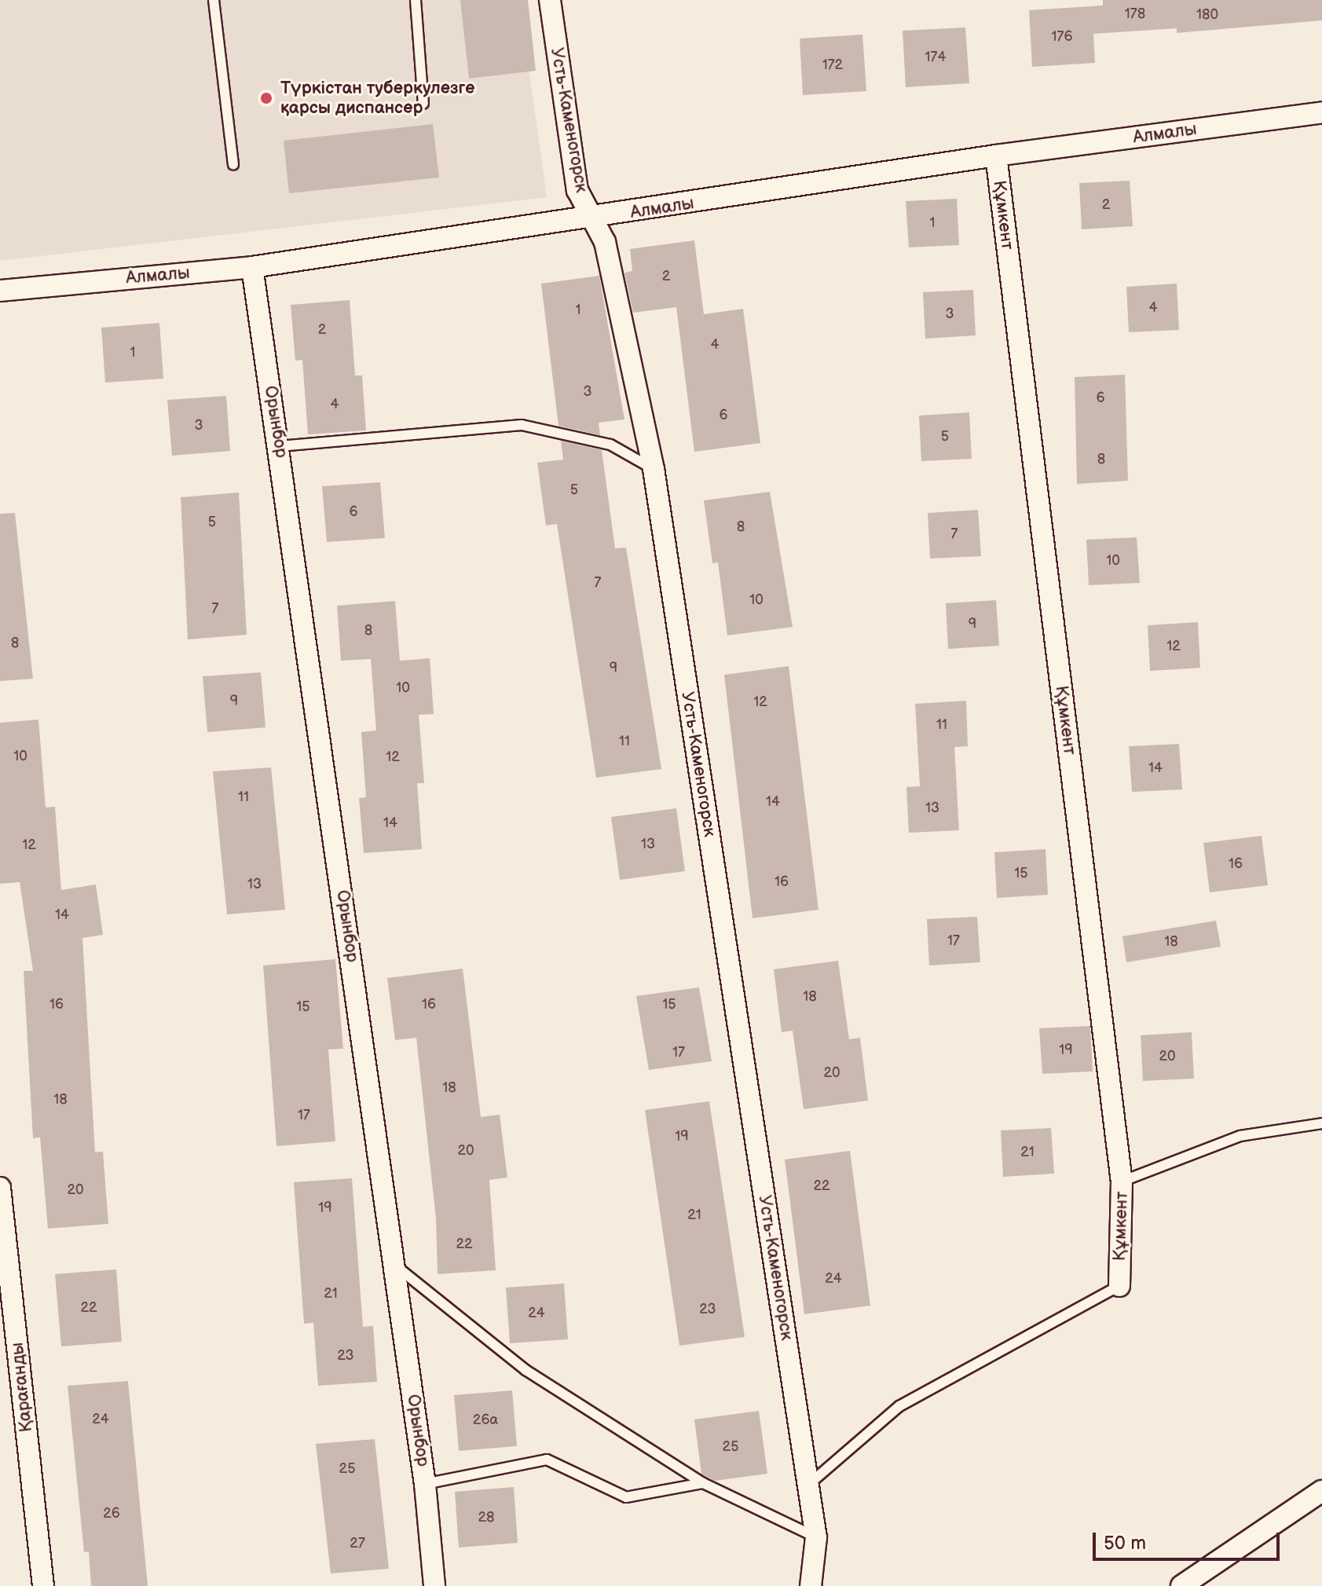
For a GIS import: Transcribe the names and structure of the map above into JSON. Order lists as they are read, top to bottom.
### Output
{
  "streets": {
    "street": [
      "Усть-Каменогорск",
      "Алмалы",
      "Құмкент",
      "Орынбор",
      "Қарағанды"
    ]
  },
  "crossings": [
    ["Усть-Каменогорск", "Алмалы"],
    ["Алмалы", "Құмкент"],
    ["Алмалы", "Орынбор"]
  ],
  "places": ["Түркістан туберкулезге қарсы диспансер"],
  "house_numbers": [
    "178",
    "180",
    "176",
    "174",
    "172",
    "2",
    "1",
    "2",
    "4",
    "1",
    "3",
    "2",
    "4",
    "1",
    "3",
    "6",
    "4",
    "6",
    "3",
    "5",
    "8",
    "5",
    "6",
    "5",
    "8",
    "7",
    "10",
    "7",
    "10",
    "7",
    "9",
    "8",
    "8",
    "12",
    "9",
    "10",
    "9",
    "12",
    "11",
    "11",
    "10",
    "12",
    "14",
    "11",
    "14",
    "13",
    "14",
    "13",
    "12",
    "16",
    "15",
    "16",
    "13",
    "14",
    "17",
    "18",
    "18",
    "16",
    "16",
    "15",
    "15",
    "19",
    "17",
    "20",
    "20",
    "18",
    "18",
    "17",
    "19",
    "20",
    "21",
    "22",
    "20",
    "19",
    "21",
    "22",
    "24",
    "21",
    "22",
    "23",
    "24",
    "23",
    "24",
    "26а",
    "25",
    "25",
    "26",
    "28",
    "27"
  ],
  "scale_bar": "50 m"
}
